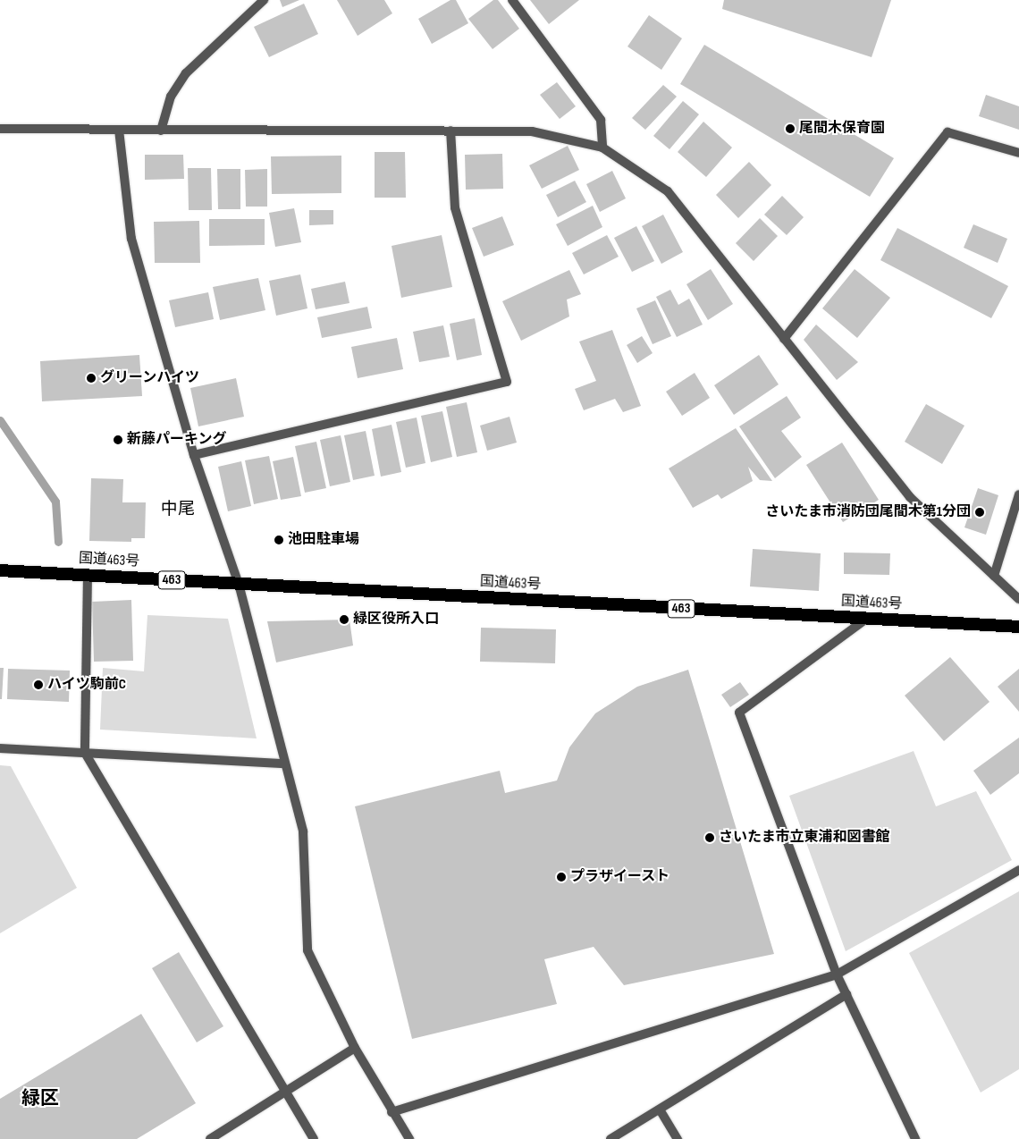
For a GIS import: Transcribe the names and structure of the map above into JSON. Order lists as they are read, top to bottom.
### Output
{
  "streets": {
    "highway": ["国道463号", "463"]
  },
  "districts": ["中尾", "緑区"],
  "places": [
    "尾間木保育園",
    "グリーンハイツ",
    "新藤パーキング",
    "さいたま市消防団尾間木第1分団",
    "池田駐車場",
    "緑区役所入口",
    "ハイツ駒前C",
    "さいたま市立東浦和図書館",
    "プラザイースト"
  ]
}
